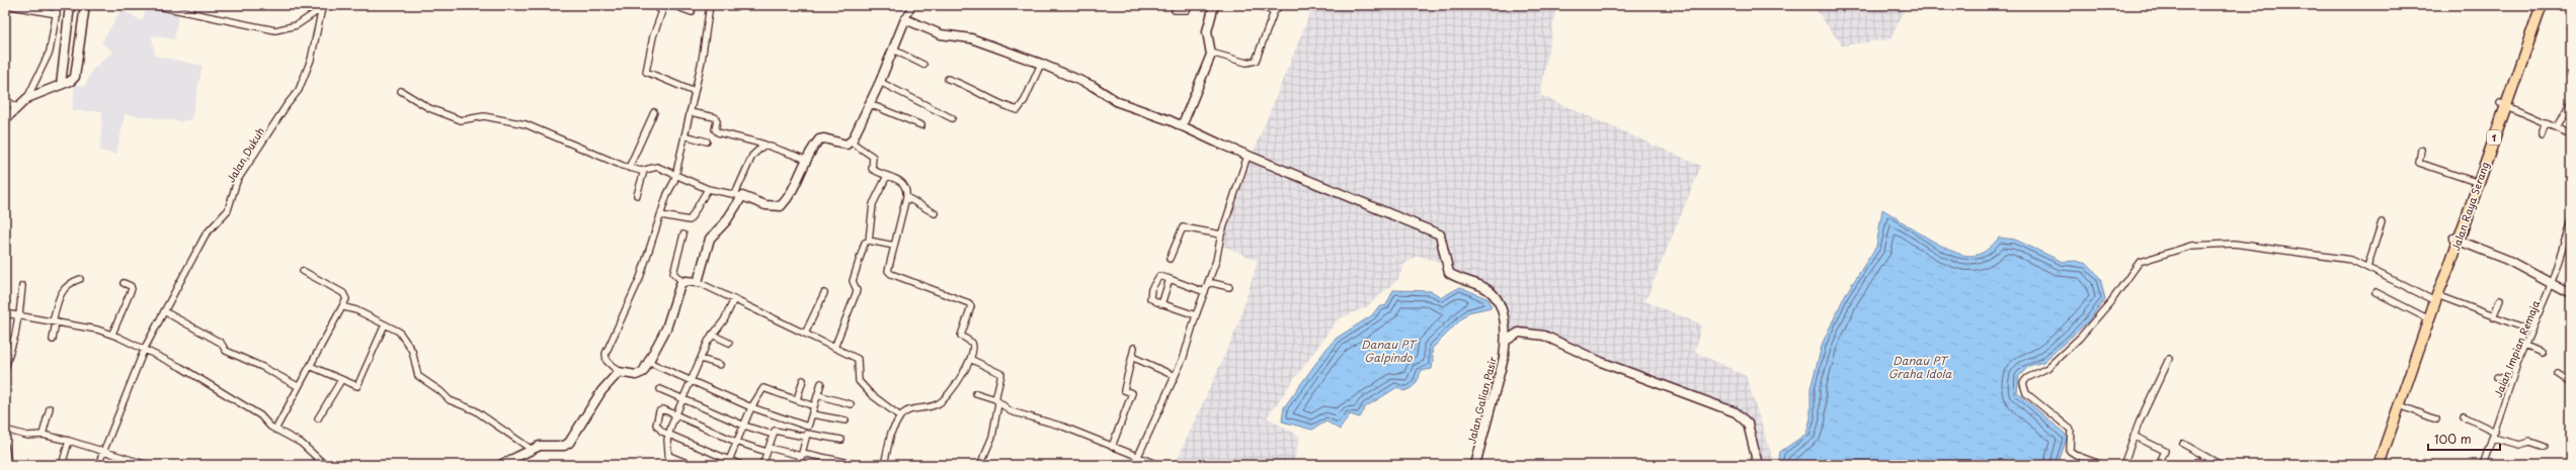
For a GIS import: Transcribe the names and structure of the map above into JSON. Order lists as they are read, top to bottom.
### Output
{
  "streets": {
    "highway": ["1", "Jalan Raya Serang"],
    "street": ["Jalan Dukuh", "Jalan Impian Remaja", "Jalan Galian Pasir"]
  },
  "water": ["Danau PT Galpindo", "Danau PT Graha Idola"],
  "scale_bar": "100 m"
}
